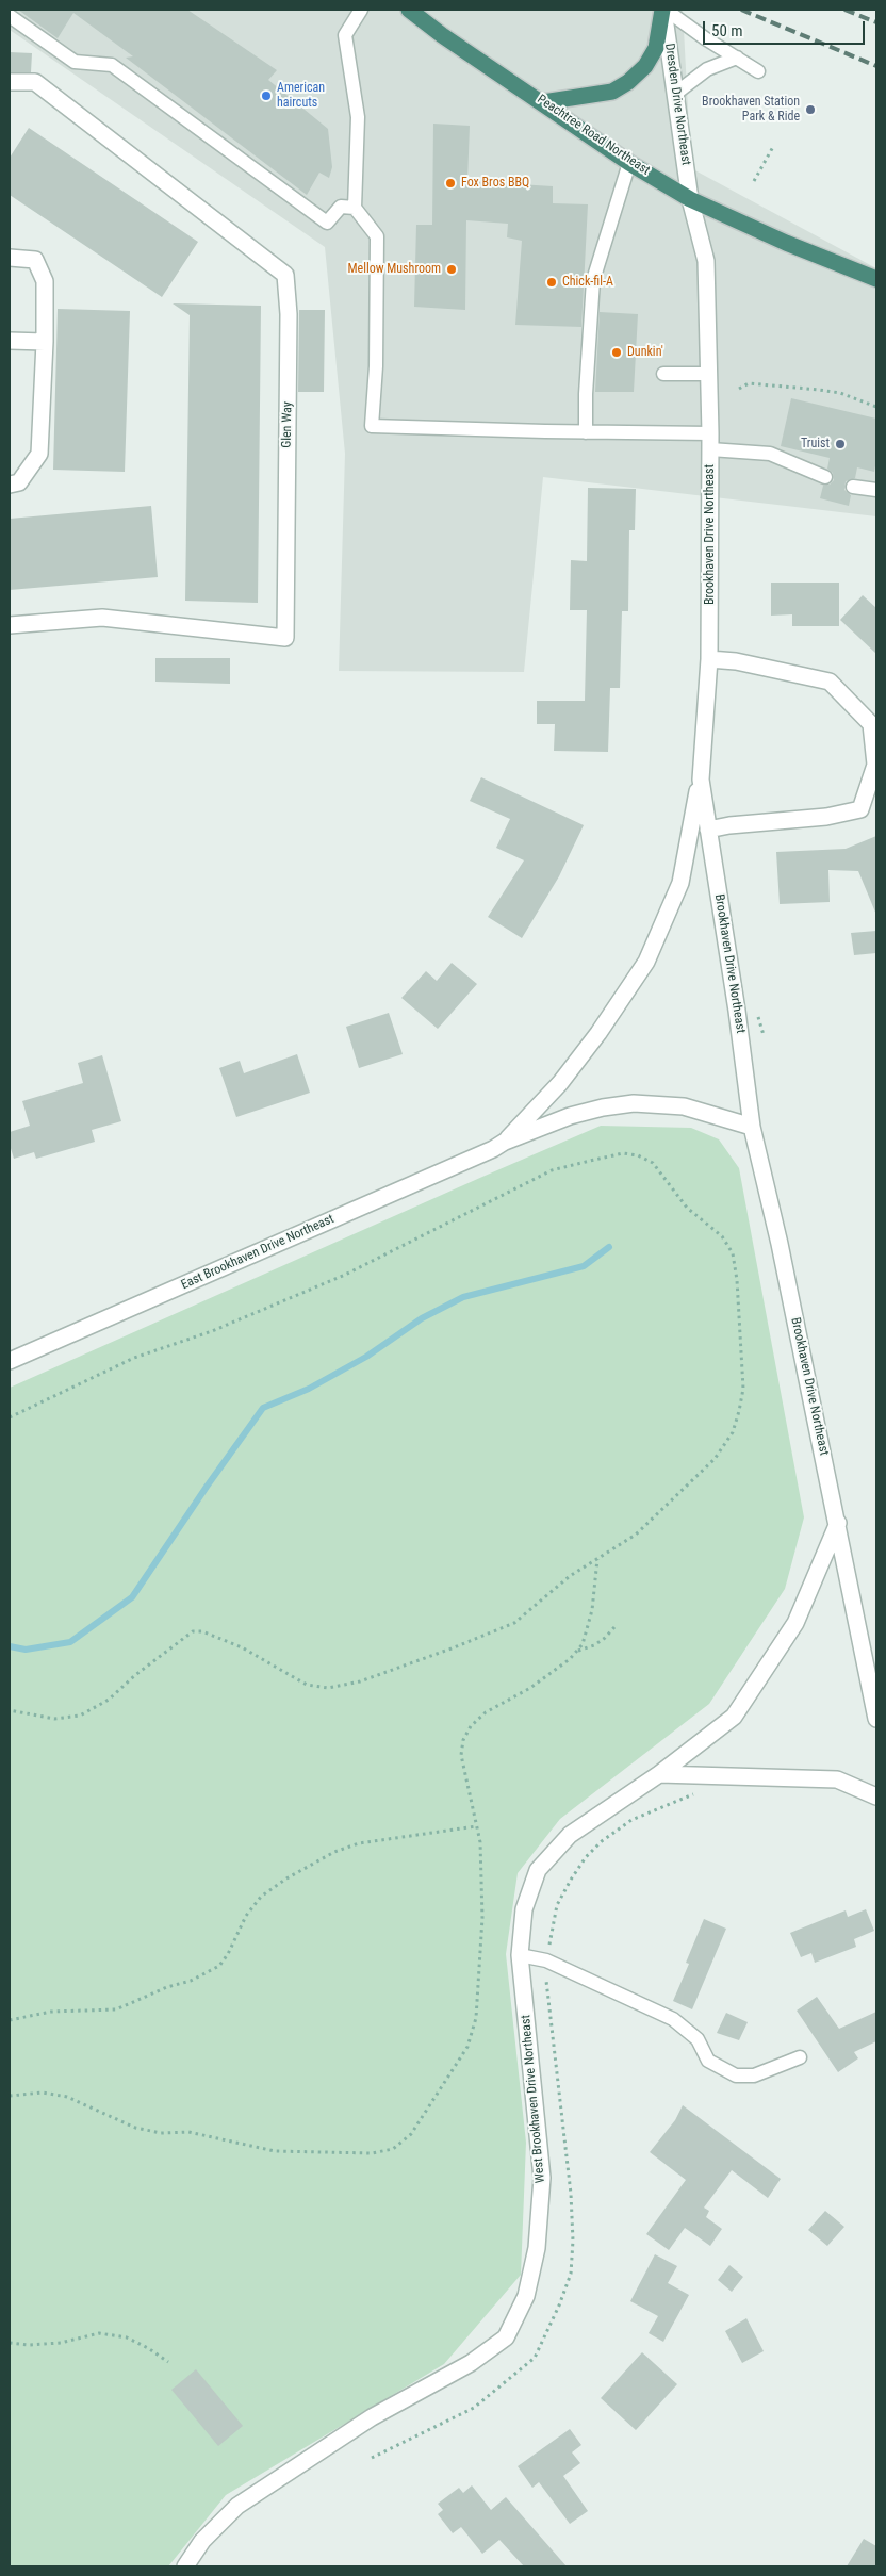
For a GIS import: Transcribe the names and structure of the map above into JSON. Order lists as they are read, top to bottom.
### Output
{
  "streets": {
    "highway": ["Peachtree Road Northeast"],
    "street": [
      "Dresden Drive Northeast",
      "Glen Way",
      "Brookhaven Drive Northeast",
      "East Brookhaven Drive Northeast",
      "West Brookhaven Drive Northeast"
    ]
  },
  "crossings": [
    ["Dresden Drive Northeast", "Peachtree Road Northeast"],
    ["Dresden Drive Northeast", "Brookhaven Drive Northeast"],
    ["Peachtree Road Northeast", "Brookhaven Drive Northeast"],
    ["Brookhaven Drive Northeast", "East Brookhaven Drive Northeast"],
    ["Brookhaven Drive Northeast", "West Brookhaven Drive Northeast"]
  ],
  "places": [
    "American haircuts",
    "Brookhaven Station Park & Ride",
    "Fox Bros BBQ",
    "Mellow Mushroom",
    "Chick-fil-A",
    "Dunkin'",
    "Truist"
  ],
  "scale_bar": "50 m"
}
